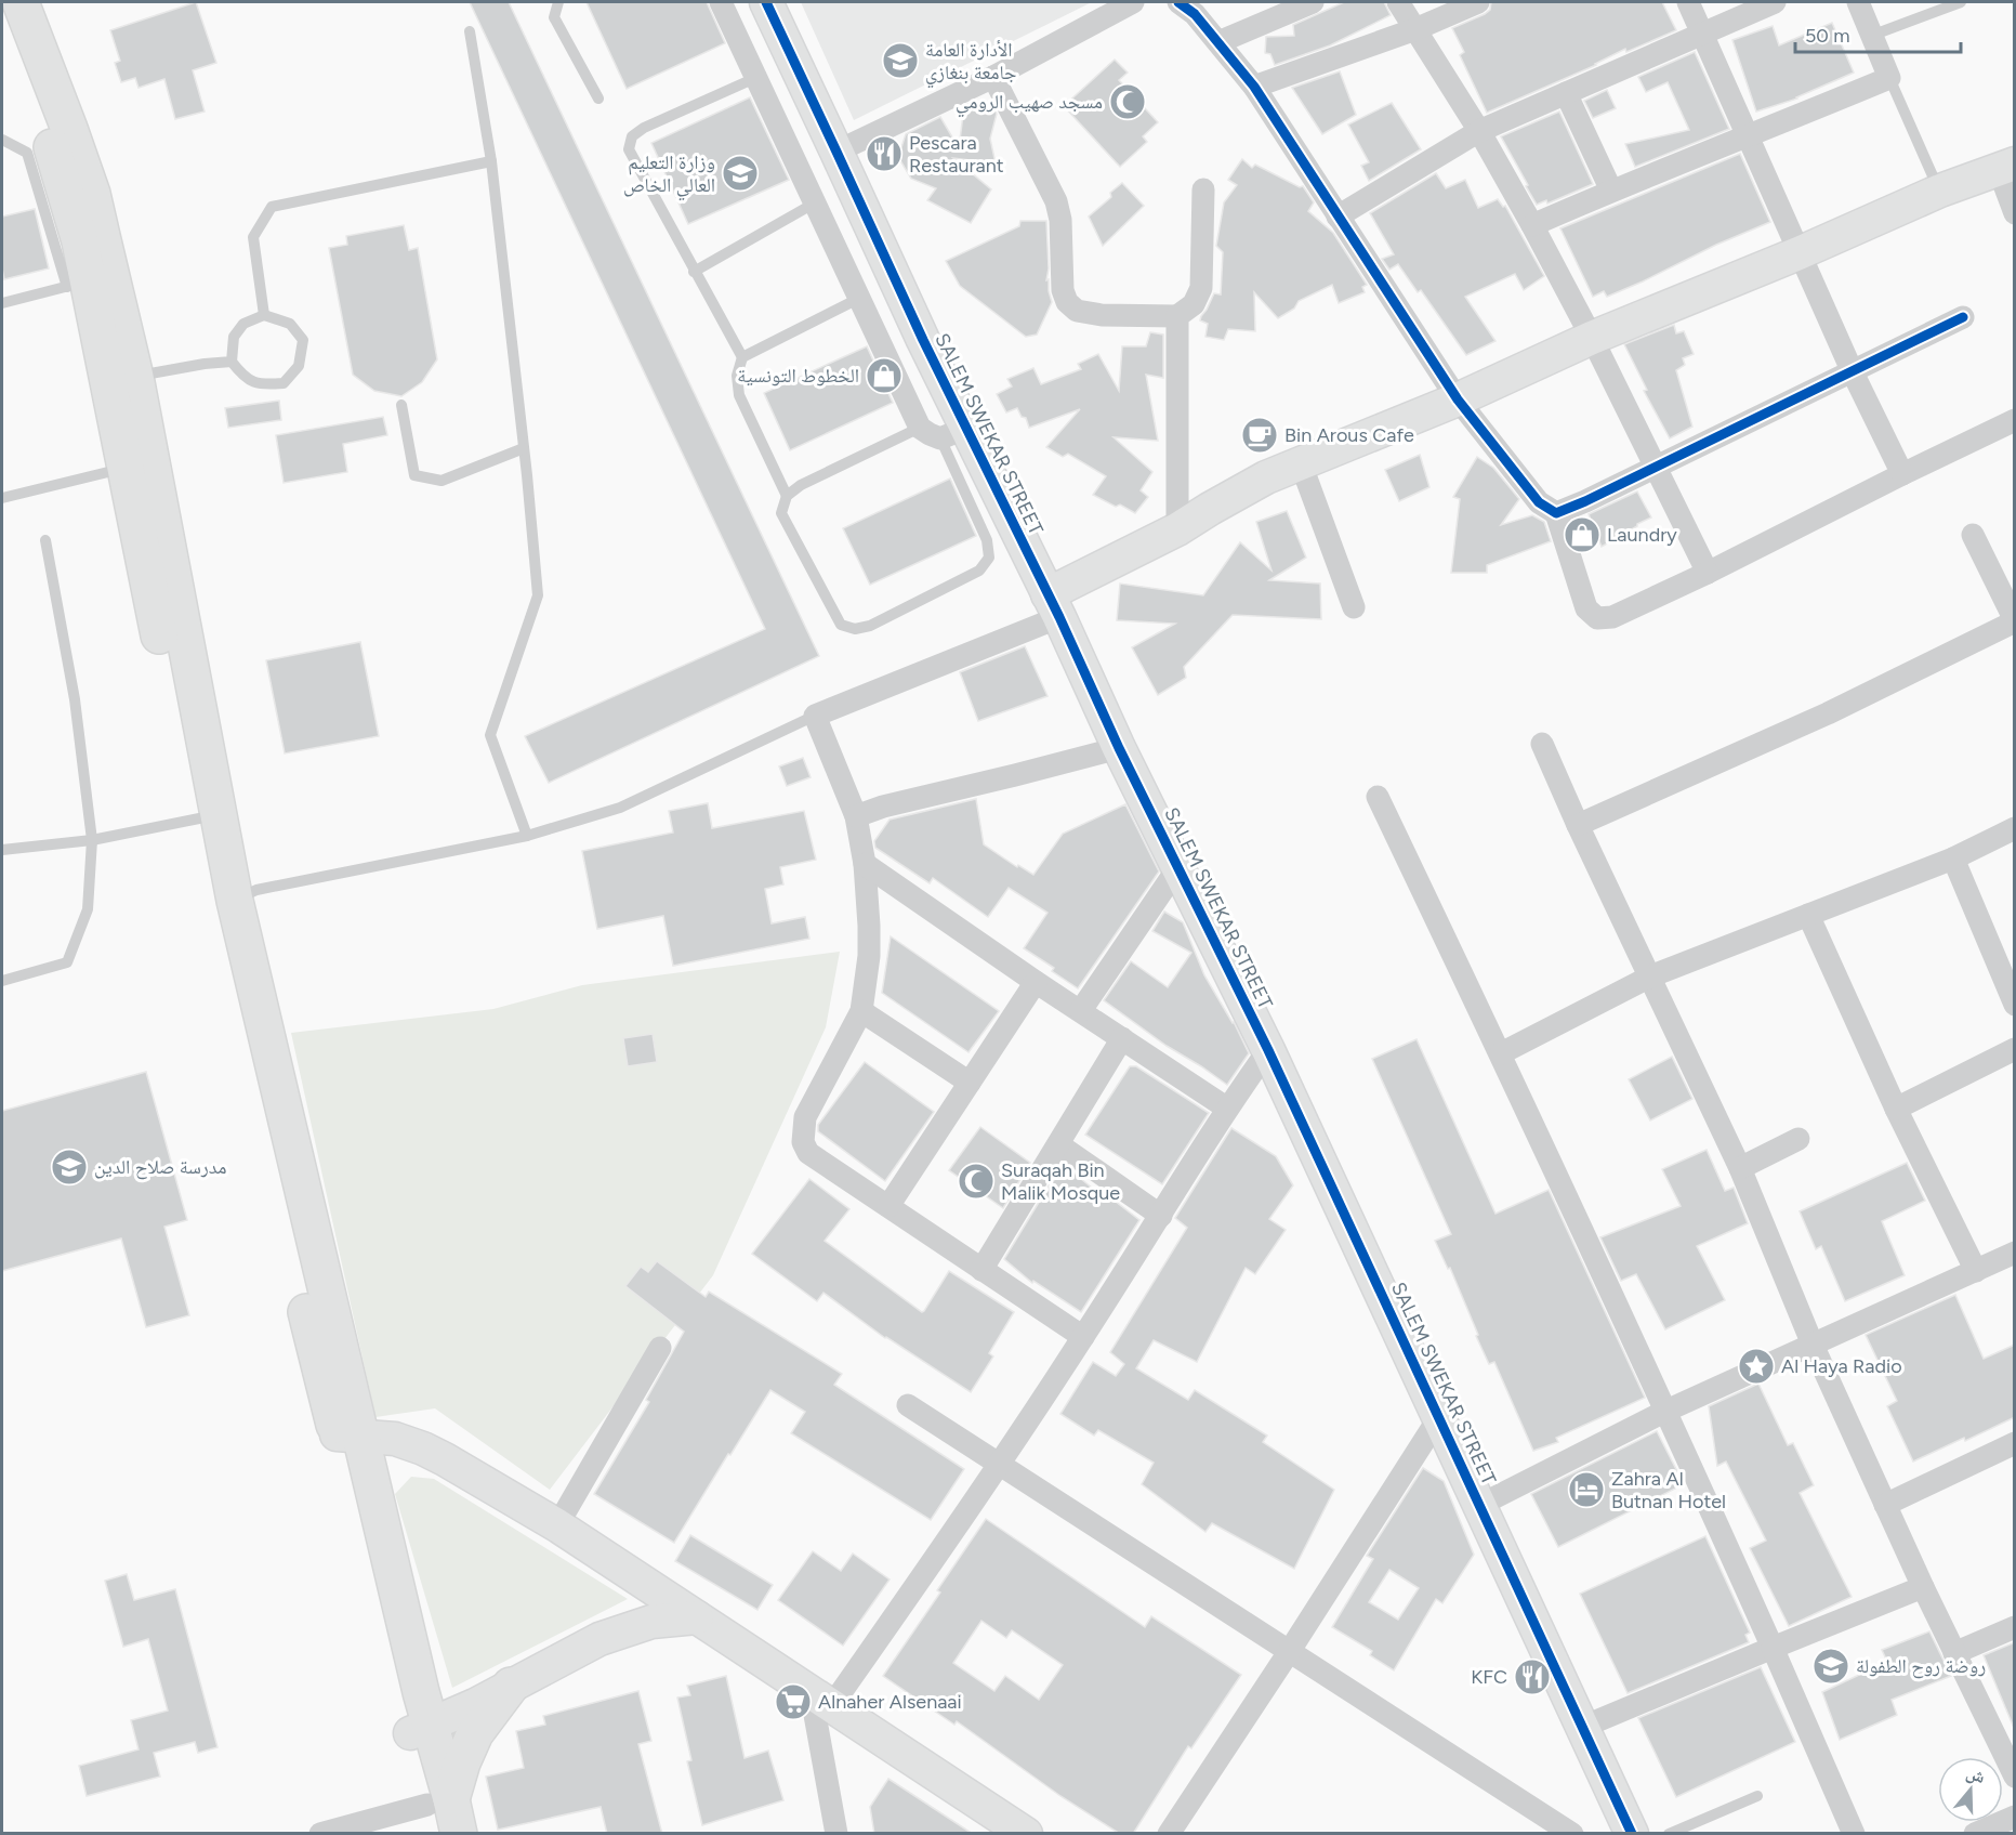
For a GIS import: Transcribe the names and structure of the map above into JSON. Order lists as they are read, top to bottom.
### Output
{
  "streets": {
    "street": ["SALEM SWEKAR STREET"]
  },
  "places": {
    "school or university": [
      "الأدارة العامة جامعة بنغازي",
      "وزارة التعليم العالي الخاص",
      "مدرسة صلاح الدين",
      "روضة روح الطفولة"
    ],
    "mosque": ["مسجد صهيب الرومي", "Suraqah Bin Malik Mosque"],
    "restaurant": ["Pescara Restaurant", "KFC"],
    "shop": ["الخطوط التونسية", "Laundry"],
    "cafe": ["Bin Arous Cafe"],
    "place": ["Al Haya Radio"],
    "hotel": ["Zahra Al Butnan Hotel"],
    "supermarket": ["Alnaher Alsenaai"]
  },
  "scale_bar": "50 m",
  "north": "top"
}
